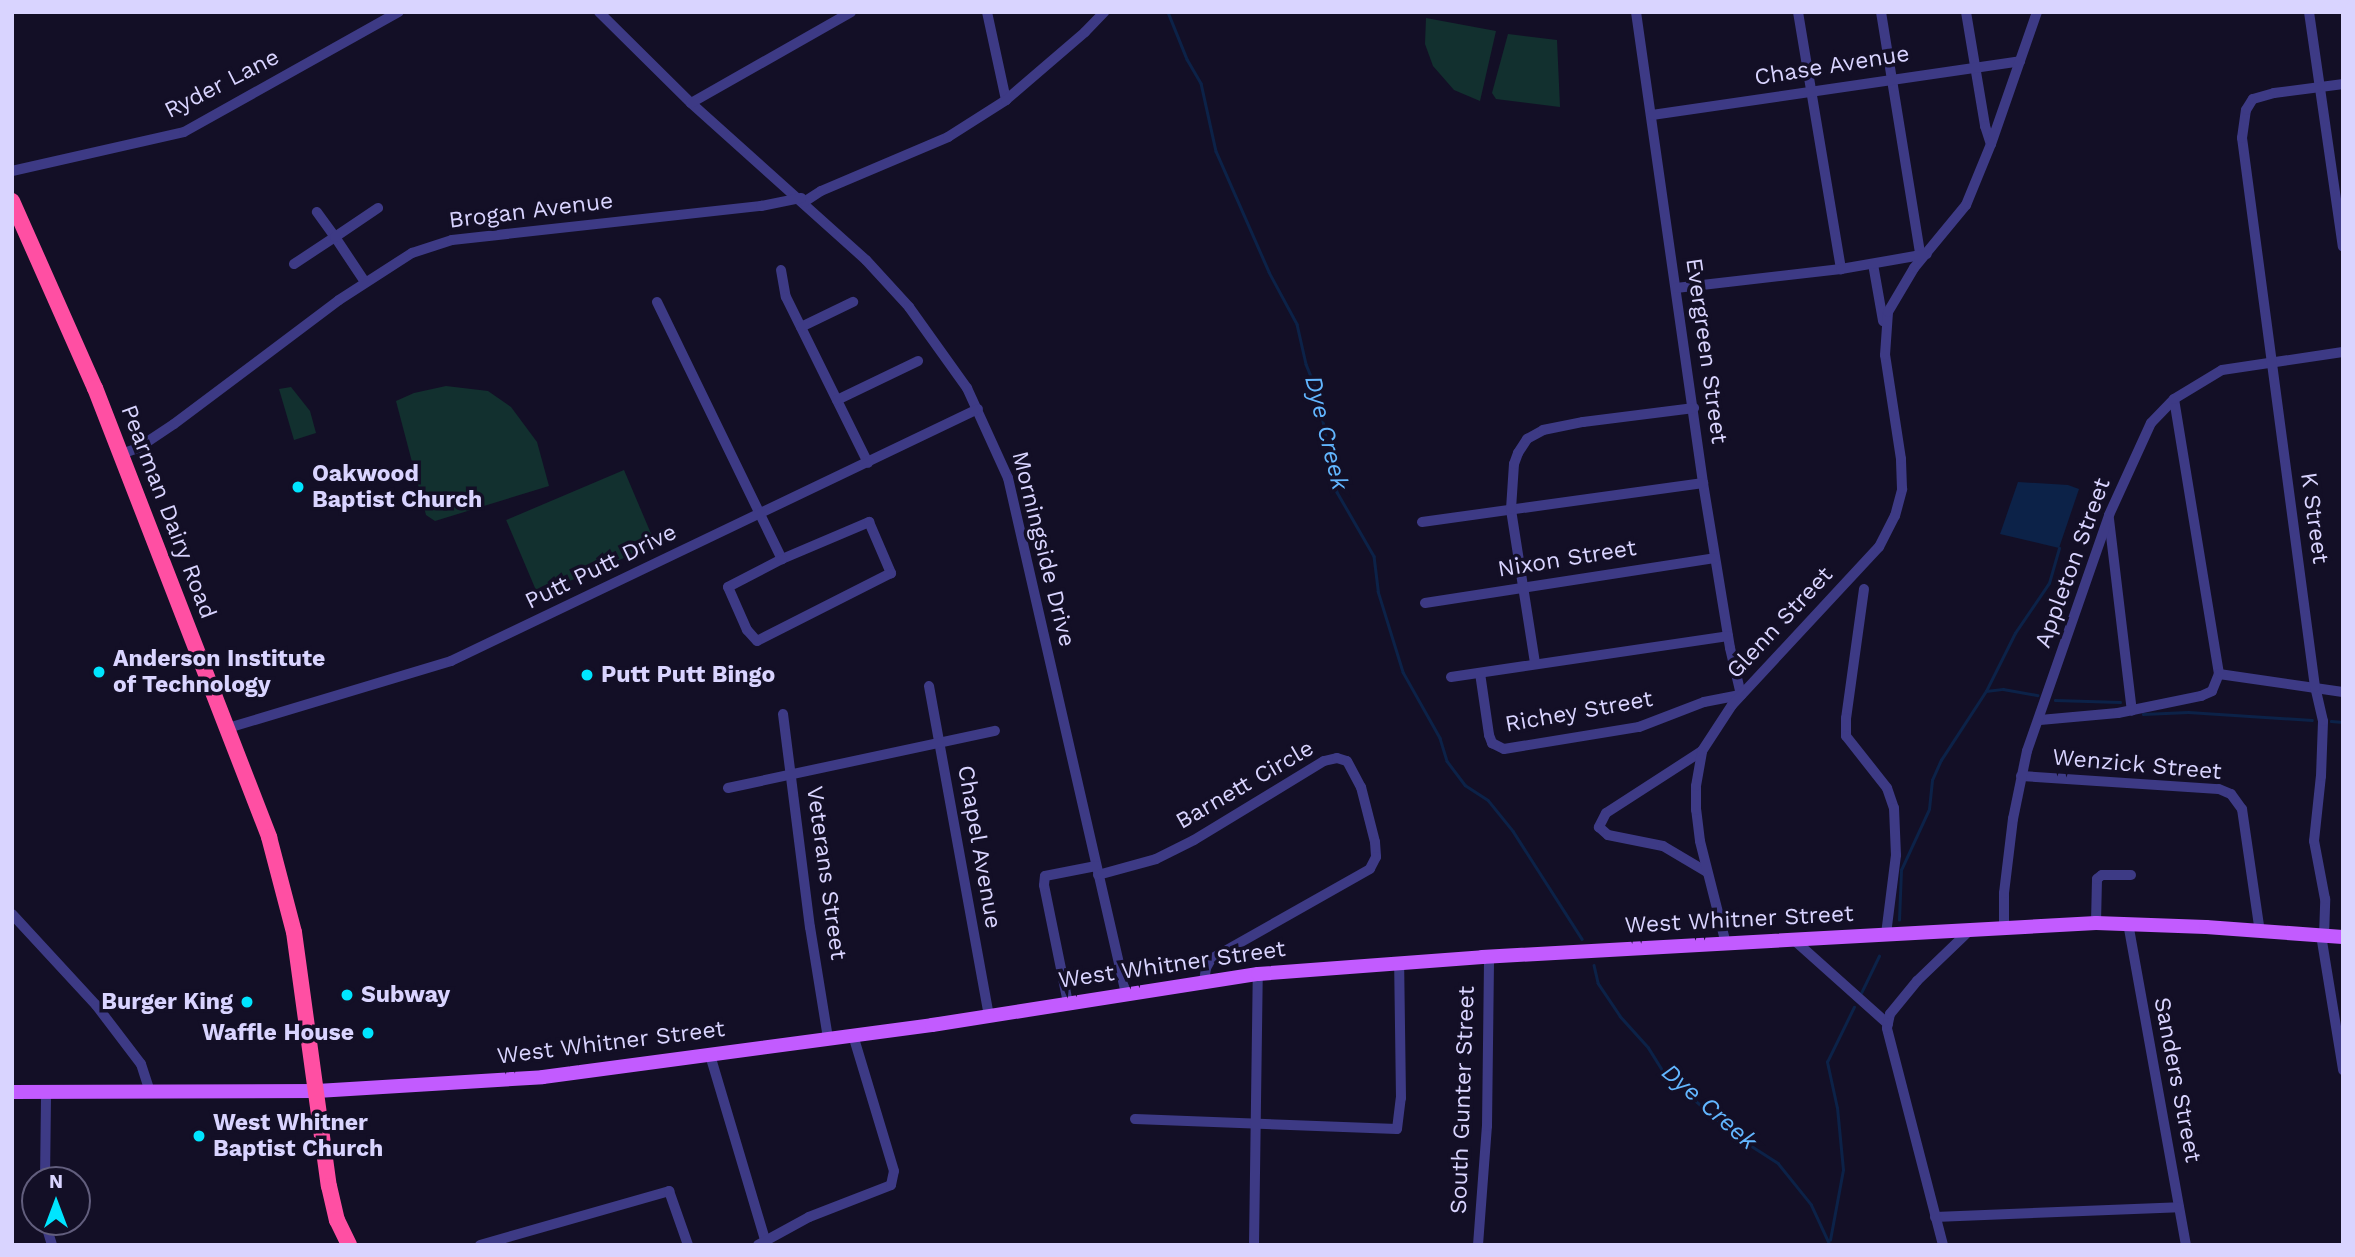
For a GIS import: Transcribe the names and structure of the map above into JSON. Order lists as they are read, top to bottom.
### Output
{
  "streets": {
    "highway": ["Pearman Dairy Road"],
    "main road": ["West Whitner Street"],
    "street": [
      "Chase Avenue",
      "Ryder Lane",
      "Brogan Avenue",
      "Evergreen Street",
      "K Street",
      "Morningside Drive",
      "Nixon Street",
      "Appleton Street",
      "Putt Putt Drive",
      "Glenn Street",
      "Richey Street",
      "Wenzick Street",
      "Barnett Circle",
      "Chapel Avenue",
      "Veterans Street",
      "Sanders Street",
      "South Gunter Street"
    ]
  },
  "crossings": [
    ["Chase Avenue", "Evergreen Street"],
    ["Chase Avenue", "Glenn Street"],
    ["Brogan Avenue", "Pearman Dairy Road"],
    ["Brogan Avenue", "Morningside Drive"],
    ["Evergreen Street", "Nixon Street"],
    ["Evergreen Street", "Glenn Street"],
    ["Evergreen Street", "Richey Street"],
    ["Pearman Dairy Road", "Putt Putt Drive"],
    ["Pearman Dairy Road", "West Whitner Street"],
    ["K Street", "Appleton Street"],
    ["K Street", "West Whitner Street"],
    ["Morningside Drive", "Putt Putt Drive"],
    ["Morningside Drive", "Barnett Circle"],
    ["Morningside Drive", "West Whitner Street"],
    ["Appleton Street", "Wenzick Street"],
    ["Appleton Street", "West Whitner Street"],
    ["Glenn Street", "Richey Street"],
    ["Glenn Street", "West Whitner Street"],
    ["Wenzick Street", "West Whitner Street"],
    ["Barnett Circle", "West Whitner Street"],
    ["Chapel Avenue", "West Whitner Street"],
    ["Veterans Street", "West Whitner Street"],
    ["West Whitner Street", "Sanders Street"],
    ["West Whitner Street", "South Gunter Street"]
  ],
  "water": ["Dye Creek"],
  "places": [
    "Oakwood Baptist Church",
    "Anderson Institute of Technology",
    "Putt Putt Bingo",
    "Subway",
    "Burger King",
    "Waffle House",
    "West Whitner Baptist Church"
  ],
  "north": "top"
}
